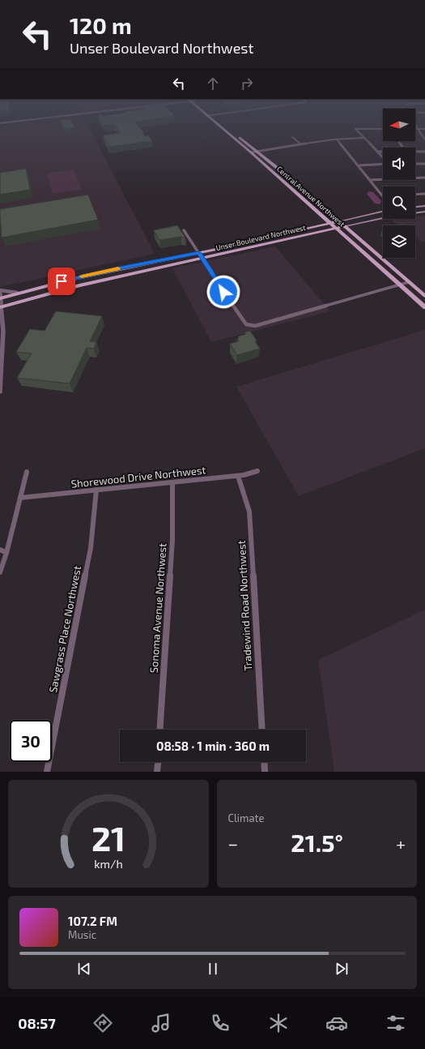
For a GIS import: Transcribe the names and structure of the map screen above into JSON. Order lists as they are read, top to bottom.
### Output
{
  "streets": {
    "main road": ["Central Avenue Northwest", "Unser Boulevard Northwest"],
    "street": [
      "Shorewood Drive Northwest",
      "Tradewind Road Northwest",
      "Sonoma Avenue Northwest",
      "Sawgrass Place Northwest"
    ]
  },
  "crossings": [
    ["Central Avenue Northwest", "Unser Boulevard Northwest"],
    ["Shorewood Drive Northwest", "Tradewind Road Northwest"],
    ["Shorewood Drive Northwest", "Sonoma Avenue Northwest"],
    ["Shorewood Drive Northwest", "Sawgrass Place Northwest"]
  ],
  "north": "left",
  "page": {
    "turn": ["120 m", "Unser Boulevard Northwest"],
    "limit": "30",
    "trip": "08:58 · 1 min · 360 m",
    "tile": "Climate",
    "heat": ["−", "21.5°", "+"],
    "song": ["107.2 FM", "Music"],
    "tabs": "08:57",
    "gauge": ["21", "km/h"]
  }
}
